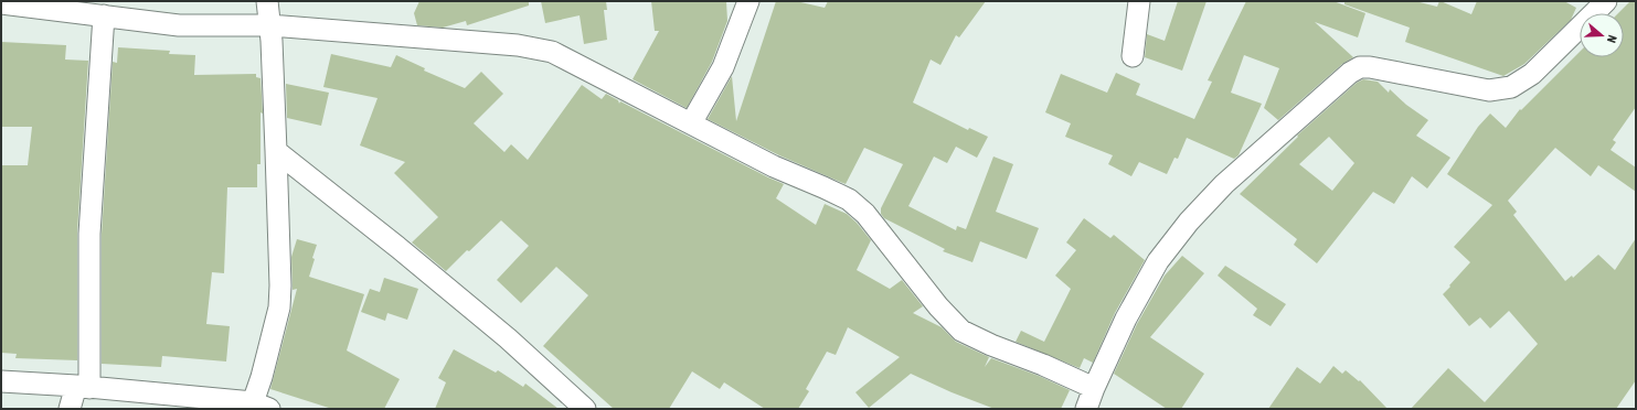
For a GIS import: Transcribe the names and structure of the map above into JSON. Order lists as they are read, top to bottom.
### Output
{
  "north": "right"
}
